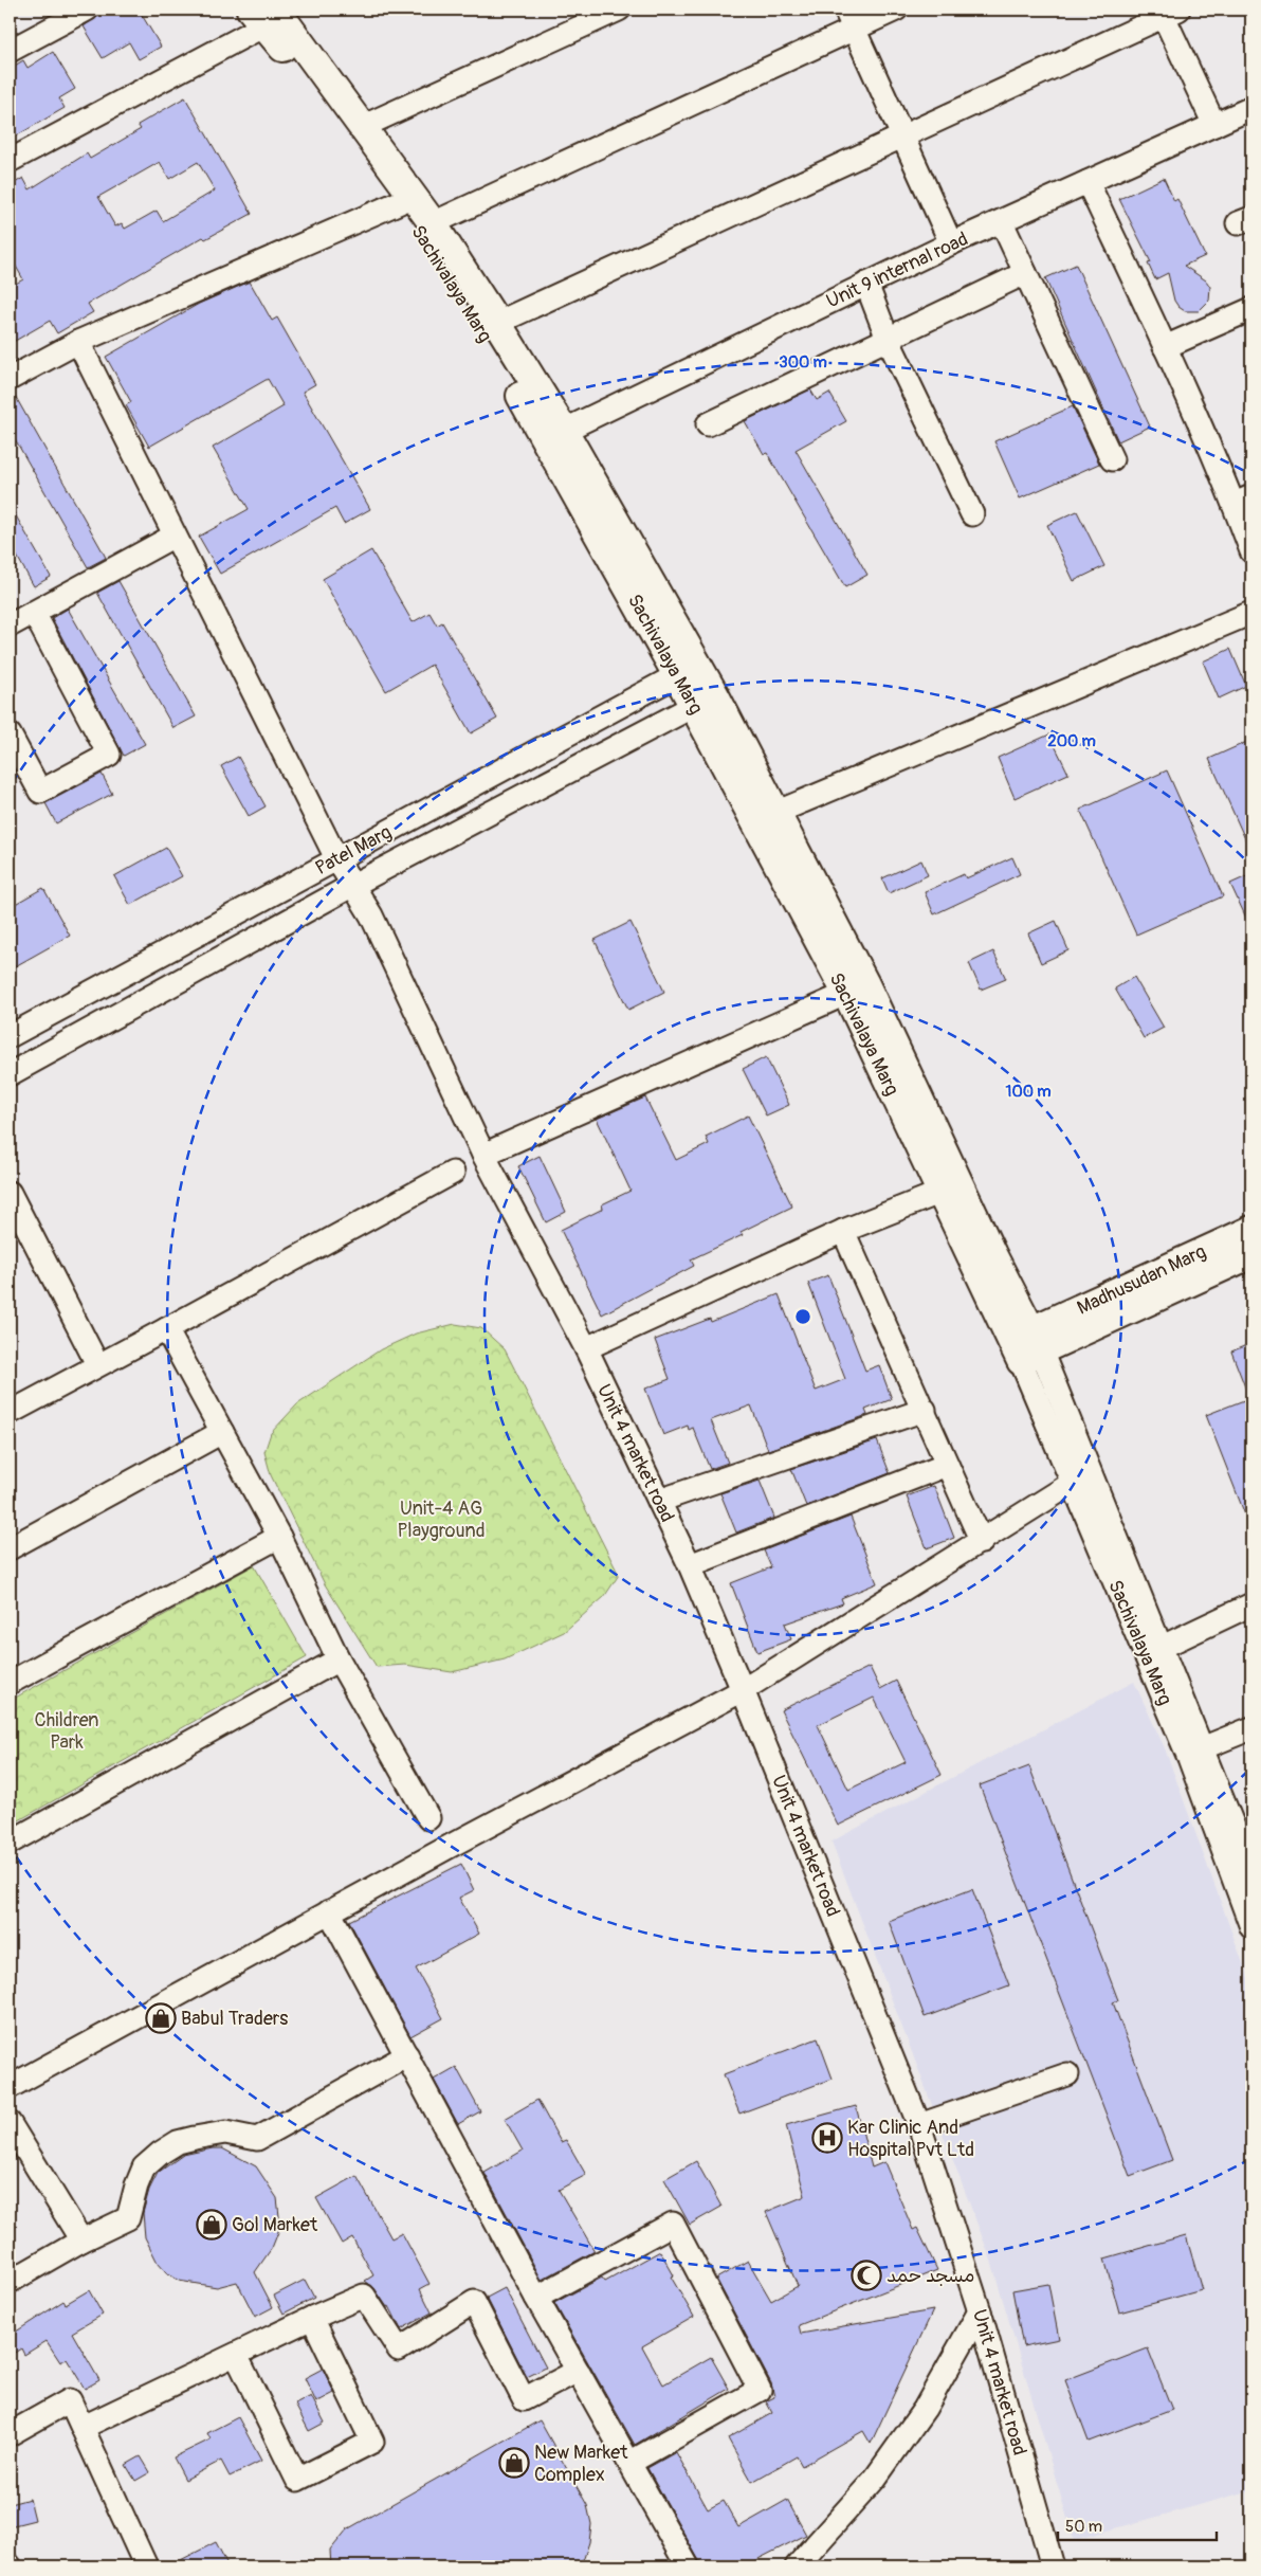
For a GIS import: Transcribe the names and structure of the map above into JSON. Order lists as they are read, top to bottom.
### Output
{
  "streets": {
    "main road": ["Sachivalaya Marg", "Madhusudan Marg"],
    "street": ["Unit 9 internal road", "Patel Marg", "Unit 4 market road"]
  },
  "crossings": [
    ["Unit 9 internal road", "Sachivalaya Marg"],
    ["Sachivalaya Marg", "Patel Marg"],
    ["Sachivalaya Marg", "Madhusudan Marg"],
    ["Patel Marg", "Unit 4 market road"]
  ],
  "parks": ["Unit-4 AG Playground", "Children Park"],
  "places": {
    "shop": ["Babul Traders", "Gol Market", "New Market Complex"],
    "hospital": ["Kar Clinic And Hospital Pvt Ltd"],
    "mosque": ["مسجد حمد"]
  },
  "scale_bar": "50 m",
  "rings": ["300 m", "200 m", "100 m"]
}
